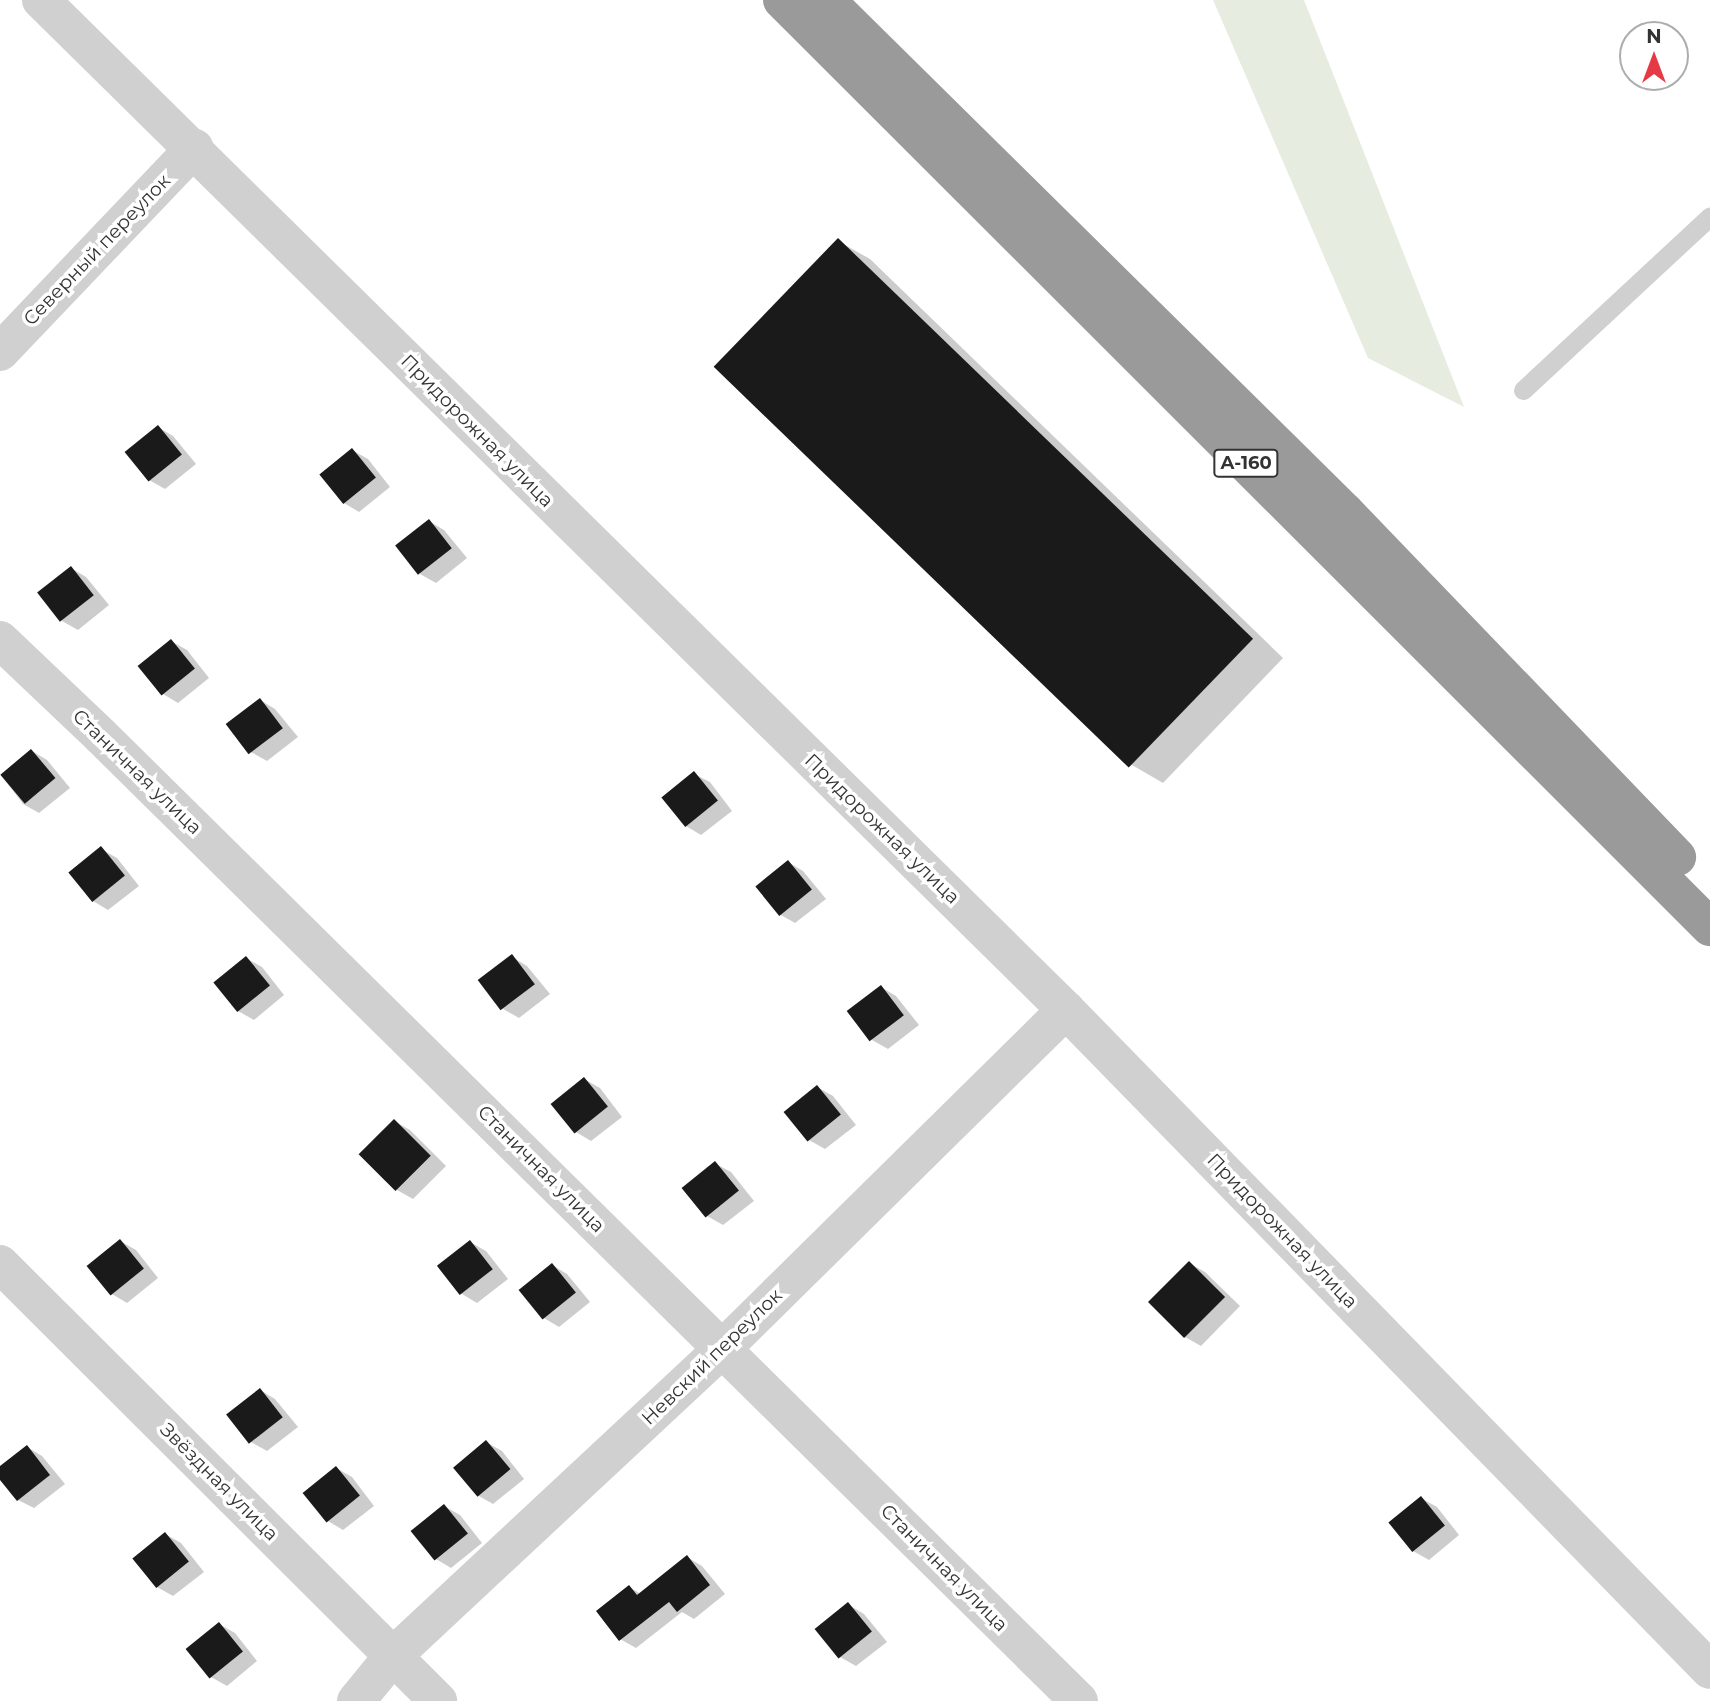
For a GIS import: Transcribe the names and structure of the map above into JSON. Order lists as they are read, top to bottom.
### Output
{
  "streets": {
    "highway": ["А-160"],
    "street": [
      "Северный переулок",
      "Придорожная улица",
      "Станичная улица",
      "Невский переулок",
      "Звёздная улица"
    ]
  },
  "crossings": [
    ["Северный переулок", "Придорожная улица"],
    ["Придорожная улица", "Невский переулок"],
    ["Станичная улица", "Невский переулок"],
    ["Невский переулок", "Звёздная улица"]
  ],
  "north": "top"
}
